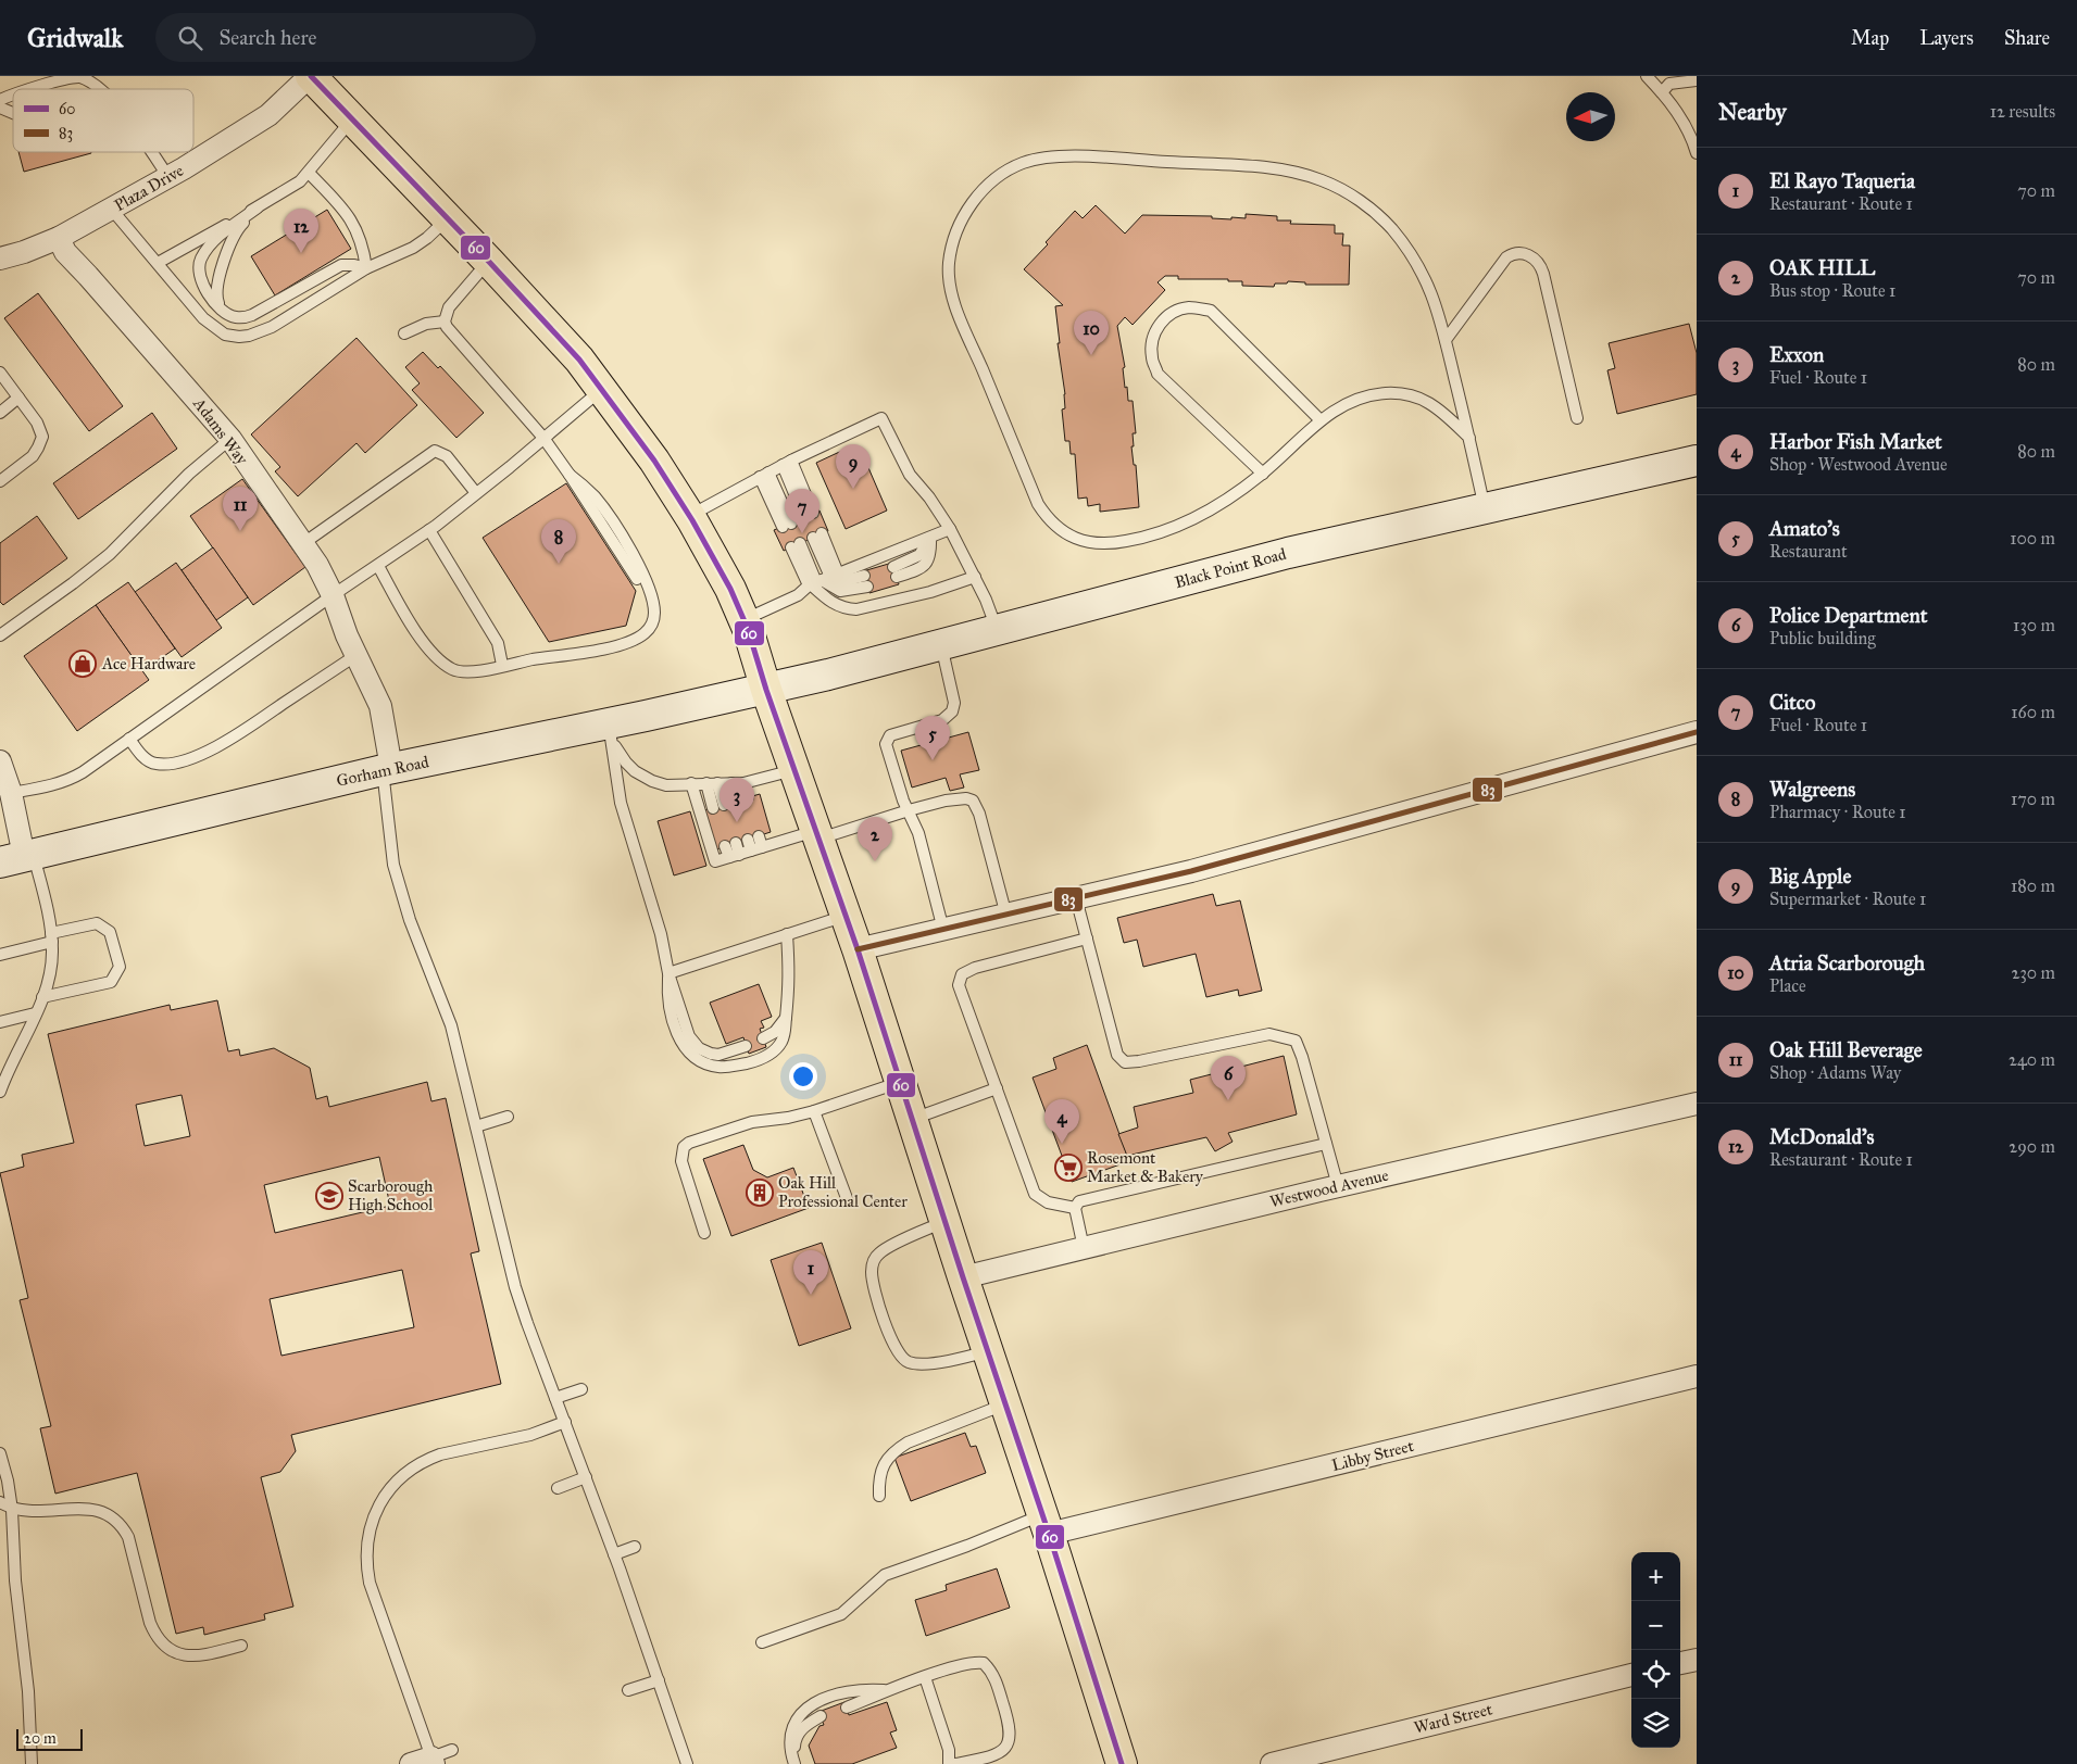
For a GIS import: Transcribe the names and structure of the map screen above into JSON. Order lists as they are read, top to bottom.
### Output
{
  "streets": {
    "main road": ["Black Point Road", "Gorham Road"],
    "street": [
      "Plaza Drive",
      "Adams Way",
      "Westwood Avenue",
      "Libby Street",
      "Ward Street"
    ]
  },
  "crossings": [
    ["Plaza Drive", "Adams Way"],
    ["Adams Way", "Gorham Road"],
    ["Black Point Road", "Gorham Road"]
  ],
  "places": {
    "shop": ["Ace Hardware"],
    "supermarket": ["Rosemont Market & Bakery"],
    "building": ["Oak Hill Professional Center"],
    "school or university": ["Scarborough High School"]
  },
  "lines": ["transit line 60", "transit line 83"],
  "legend": ["60", "83"],
  "scale_bar": "20 m",
  "north": "left",
  "page": {
    "header": "Gridwalk",
    "search": "Search here",
    "nav": ["Map", "Layers", "Share"],
    "heading": ["Nearby", "12 results"],
    "list": [
      {
        "mark": "1",
        "name": "El Rayo Taqueria",
        "note": "Restaurant · Route 1",
        "value": "70 m"
      },
      {
        "mark": "2",
        "name": "OAK HILL",
        "note": "Bus stop · Route 1",
        "value": "70 m"
      },
      {
        "mark": "3",
        "name": "Exxon",
        "note": "Fuel · Route 1",
        "value": "80 m"
      },
      {
        "mark": "4",
        "name": "Harbor Fish Market",
        "note": "Shop · Westwood Avenue",
        "value": "80 m"
      },
      {
        "mark": "5",
        "name": "Amato's",
        "note": "Restaurant",
        "value": "100 m"
      },
      {
        "mark": "6",
        "name": "Police Department",
        "note": "Public building",
        "value": "130 m"
      },
      {
        "mark": "7",
        "name": "Citco",
        "note": "Fuel · Route 1",
        "value": "160 m"
      },
      {
        "mark": "8",
        "name": "Walgreens",
        "note": "Pharmacy · Route 1",
        "value": "170 m"
      },
      {
        "mark": "9",
        "name": "Big Apple",
        "note": "Supermarket · Route 1",
        "value": "180 m"
      },
      {
        "mark": "10",
        "name": "Atria Scarborough",
        "note": "Place",
        "value": "230 m"
      },
      {
        "mark": "11",
        "name": "Oak Hill Beverage",
        "note": "Shop · Adams Way",
        "value": "240 m"
      },
      {
        "mark": "12",
        "name": "McDonald's",
        "note": "Restaurant · Route 1",
        "value": "290 m"
      }
    ],
    "pins": [
      "12",
      "10",
      "9",
      "11",
      "7",
      "8",
      "5",
      "3",
      "2",
      "6",
      "4",
      "1"
    ],
    "map_buttons": ["+", "−"],
    "scale": "20 m"
  }
}
